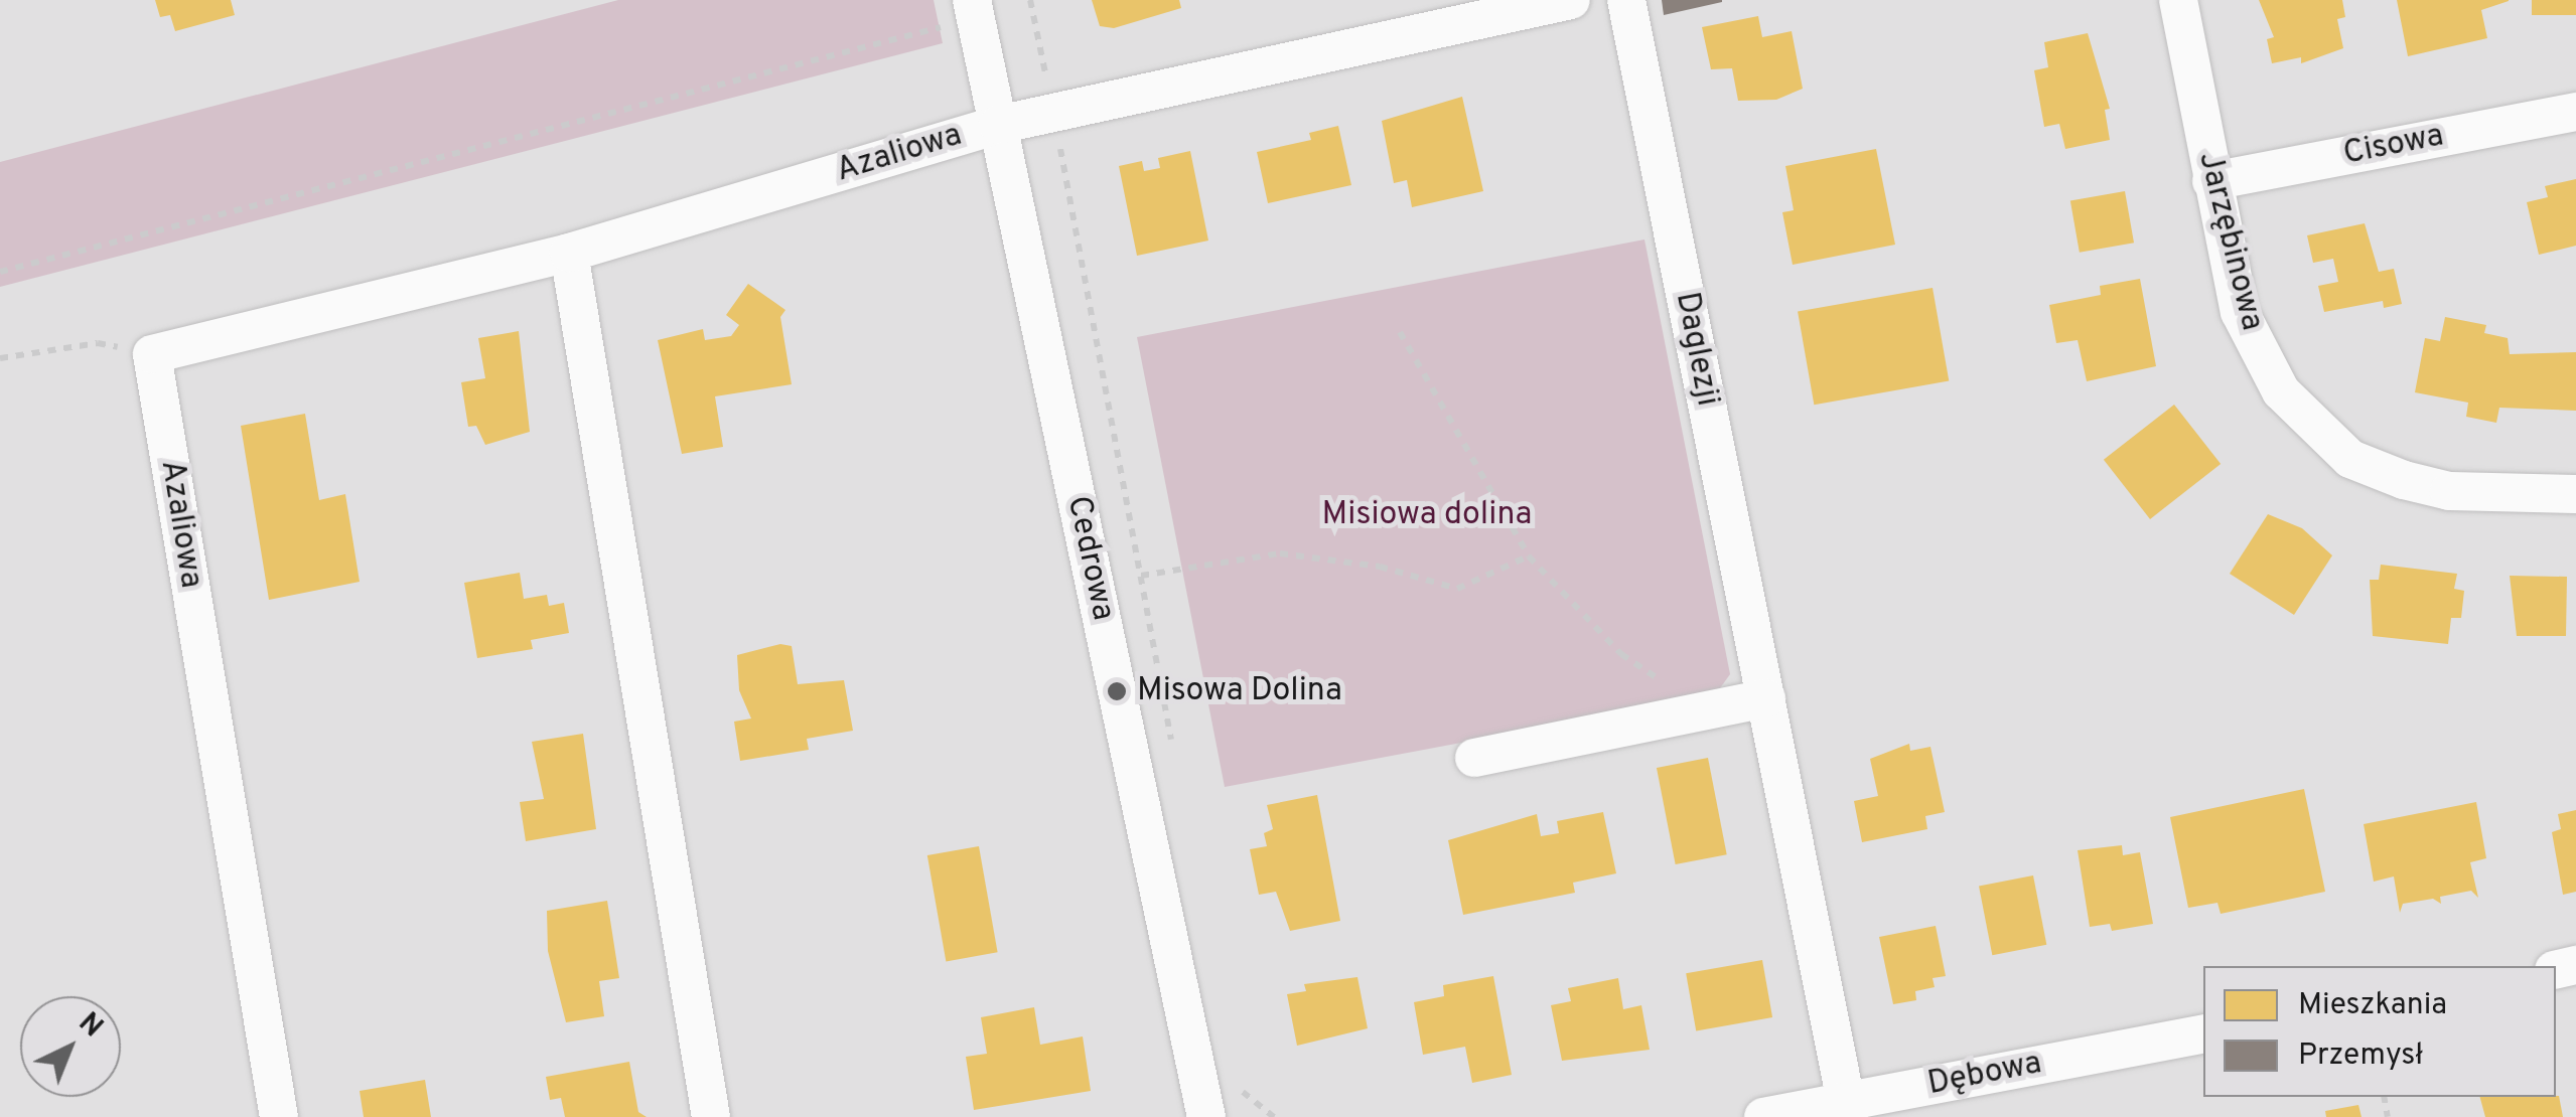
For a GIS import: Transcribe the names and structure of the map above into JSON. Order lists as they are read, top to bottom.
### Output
{
  "streets": {
    "street": [
      "Cisowa",
      "Azaliowa",
      "Jarzębinowa",
      "Daglezji",
      "Cedrowa",
      "Dębowa"
    ]
  },
  "crossings": [
    ["Cisowa", "Jarzębinowa"],
    ["Azaliowa", "Cedrowa"],
    ["Daglezji", "Dębowa"]
  ],
  "parks": ["Misiowa dolina"],
  "places": ["Misowa Dolina"],
  "legend": ["Mieszkania", "Przemysł"],
  "north": "top right"
}
